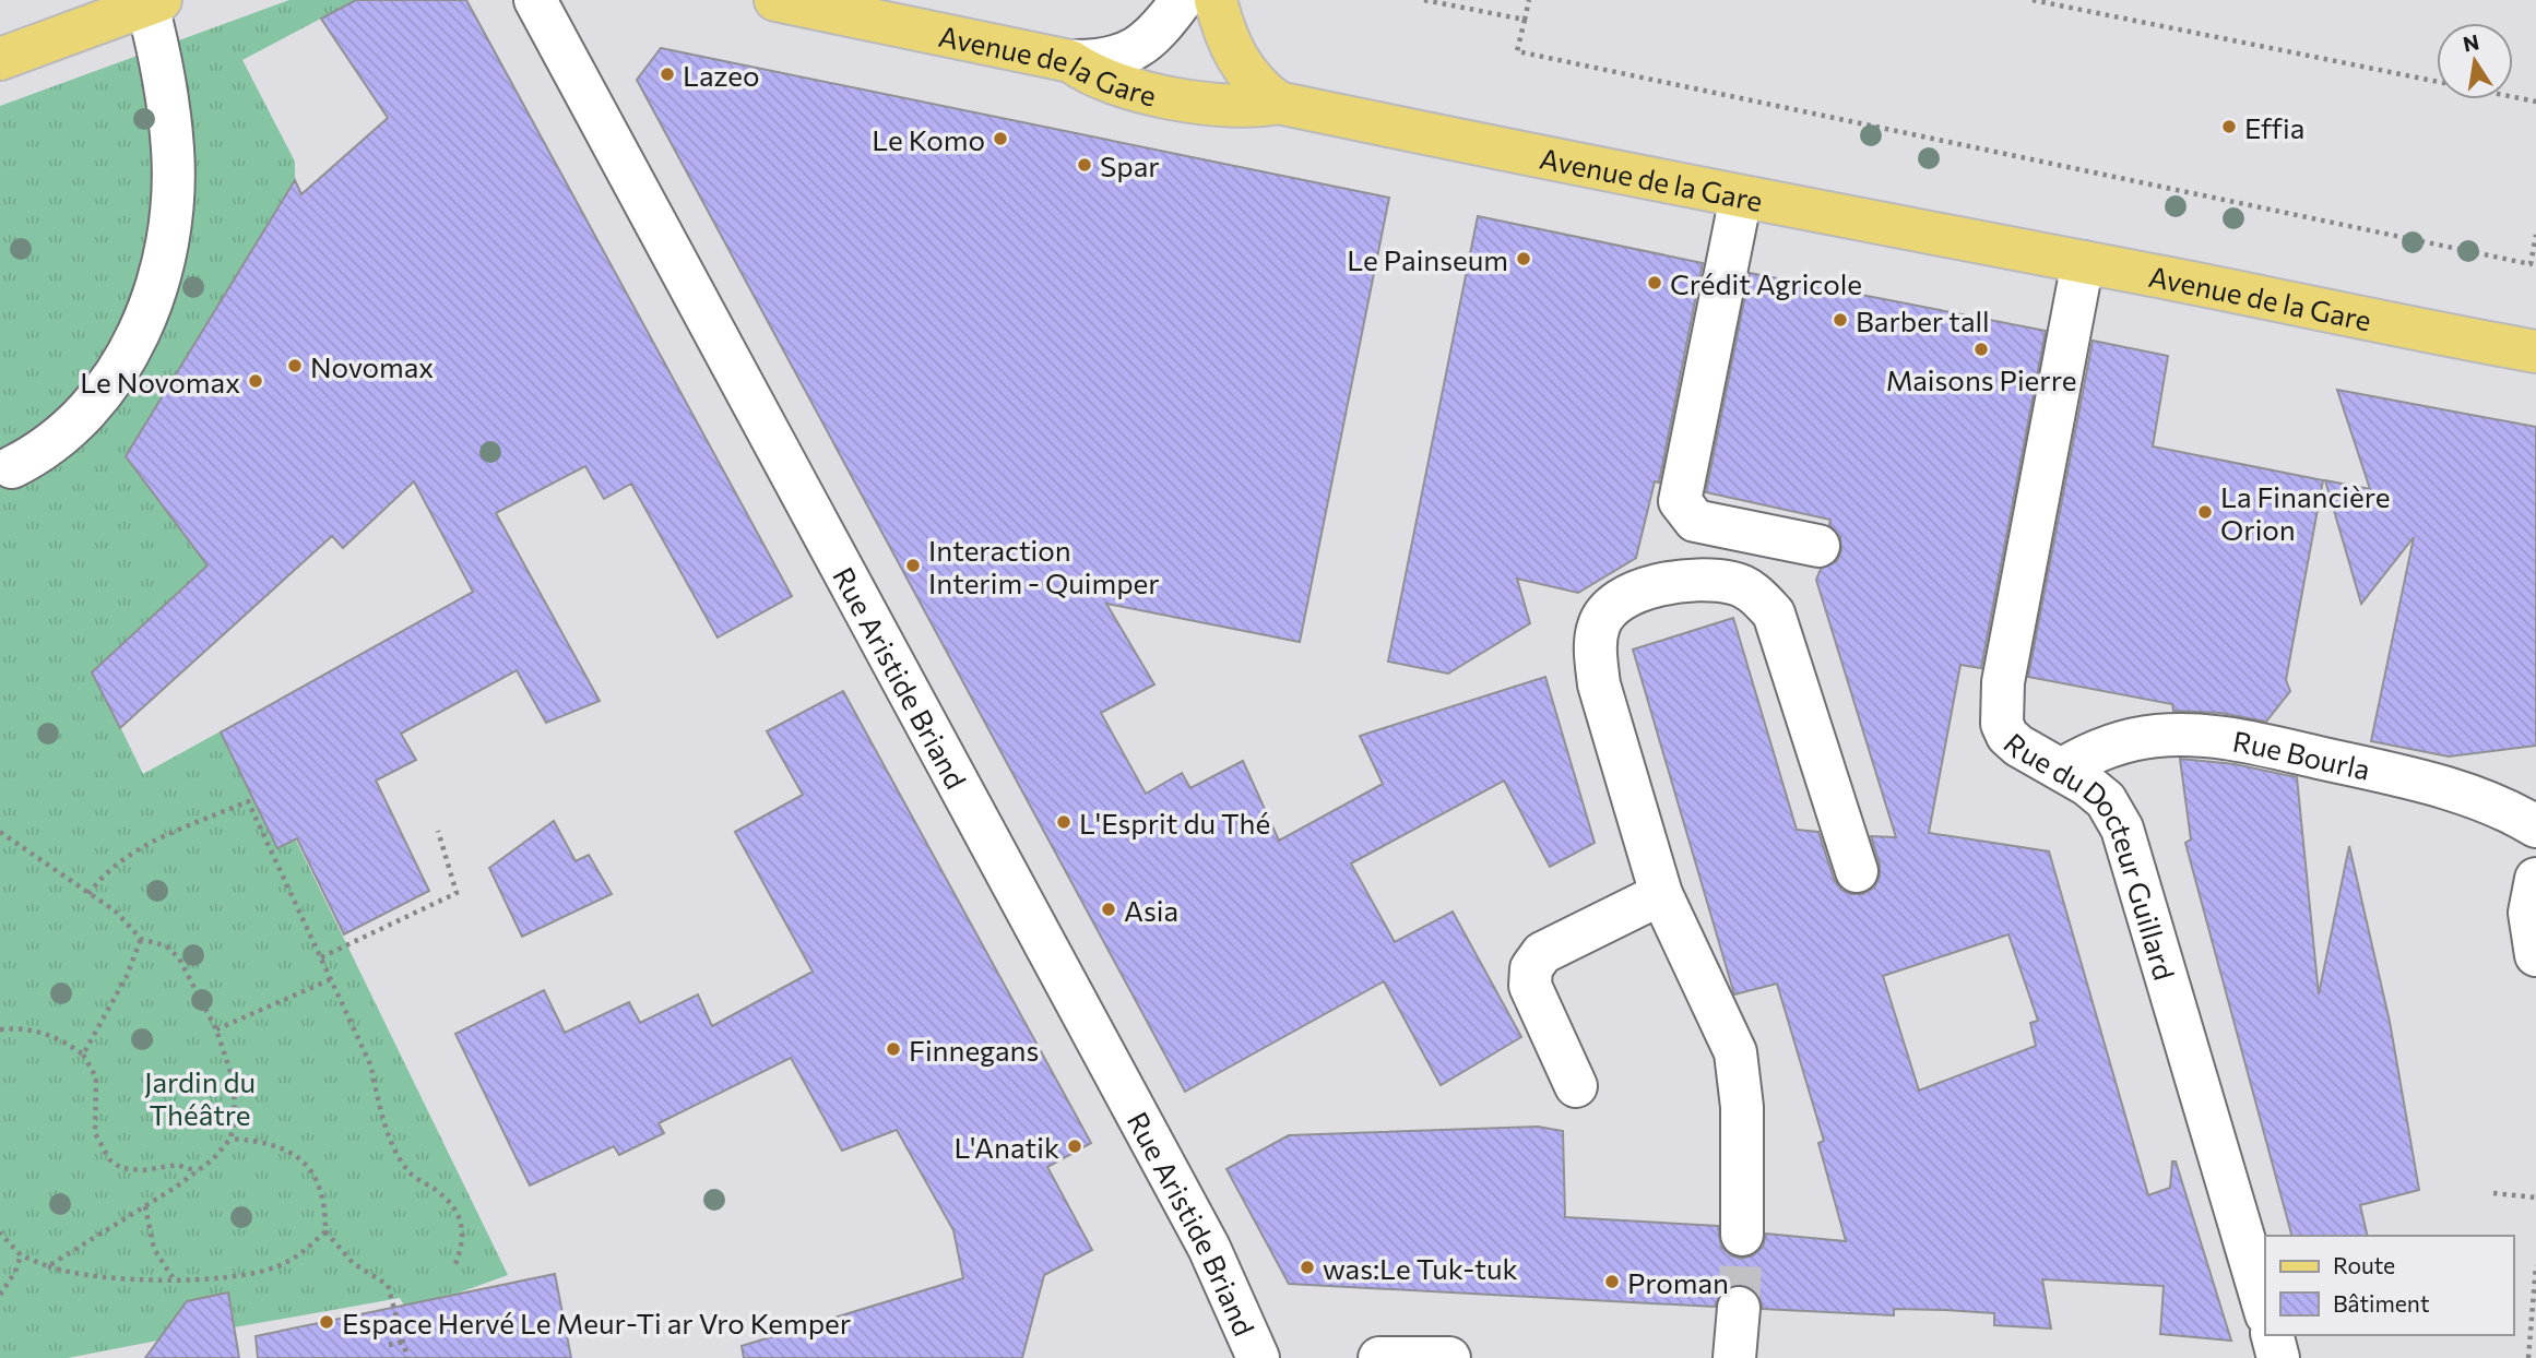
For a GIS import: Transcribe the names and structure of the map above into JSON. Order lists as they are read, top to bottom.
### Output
{
  "streets": {
    "main road": ["Avenue de la Gare"],
    "street": ["Rue Aristide Briand", "Rue Bourla", "Rue du Docteur Guillard"]
  },
  "crossings": [
    ["Avenue de la Gare", "Rue du Docteur Guillard"],
    ["Rue Bourla", "Rue du Docteur Guillard"]
  ],
  "parks": ["Jardin du Théâtre"],
  "places": [
    "Lazeo",
    "Effia",
    "Le Komo",
    "Spar",
    "Le Painseum",
    "Crédit Agricole",
    "Barber tall",
    "Maisons Pierre",
    "Novomax",
    "Le Novomax",
    "La Financière Orion",
    "Interaction Interim - Quimper",
    "L'Esprit du Thé",
    "Asia",
    "Finnegans",
    "L'Anatik",
    "was:Le Tuk-tuk",
    "Proman",
    "Espace Hervé Le Meur-Ti ar Vro Kemper"
  ],
  "legend": ["Route", "Bâtiment"],
  "north": "top"
}
